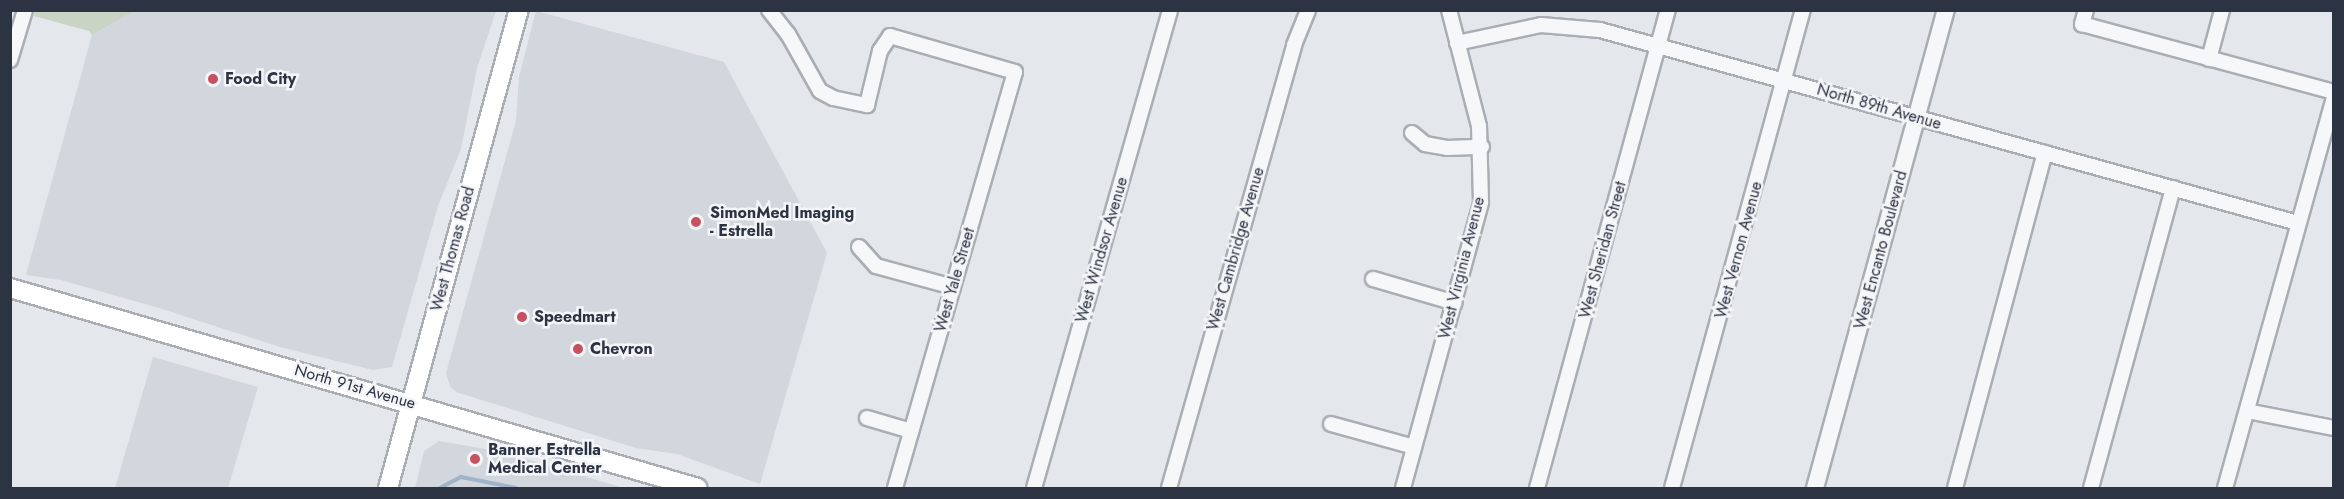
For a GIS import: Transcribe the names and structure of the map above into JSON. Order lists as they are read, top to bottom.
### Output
{
  "streets": {
    "main road": ["West Thomas Road", "North 91st Avenue"],
    "street": [
      "North 89th Avenue",
      "West Cambridge Avenue",
      "West Windsor Avenue",
      "West Sheridan Street",
      "West Vernon Avenue",
      "West Encanto Boulevard",
      "West Virginia Avenue",
      "West Yale Street"
    ]
  },
  "crossings": [
    ["North 89th Avenue", "West Sheridan Street"],
    ["North 89th Avenue", "West Vernon Avenue"],
    ["North 89th Avenue", "West Encanto Boulevard"],
    ["North 89th Avenue", "West Virginia Avenue"],
    ["West Thomas Road", "North 91st Avenue"]
  ],
  "places": [
    "Food City",
    "SimonMed Imaging - Estrella",
    "Speedmart",
    "Chevron",
    "Banner Estrella Medical Center"
  ]
}
